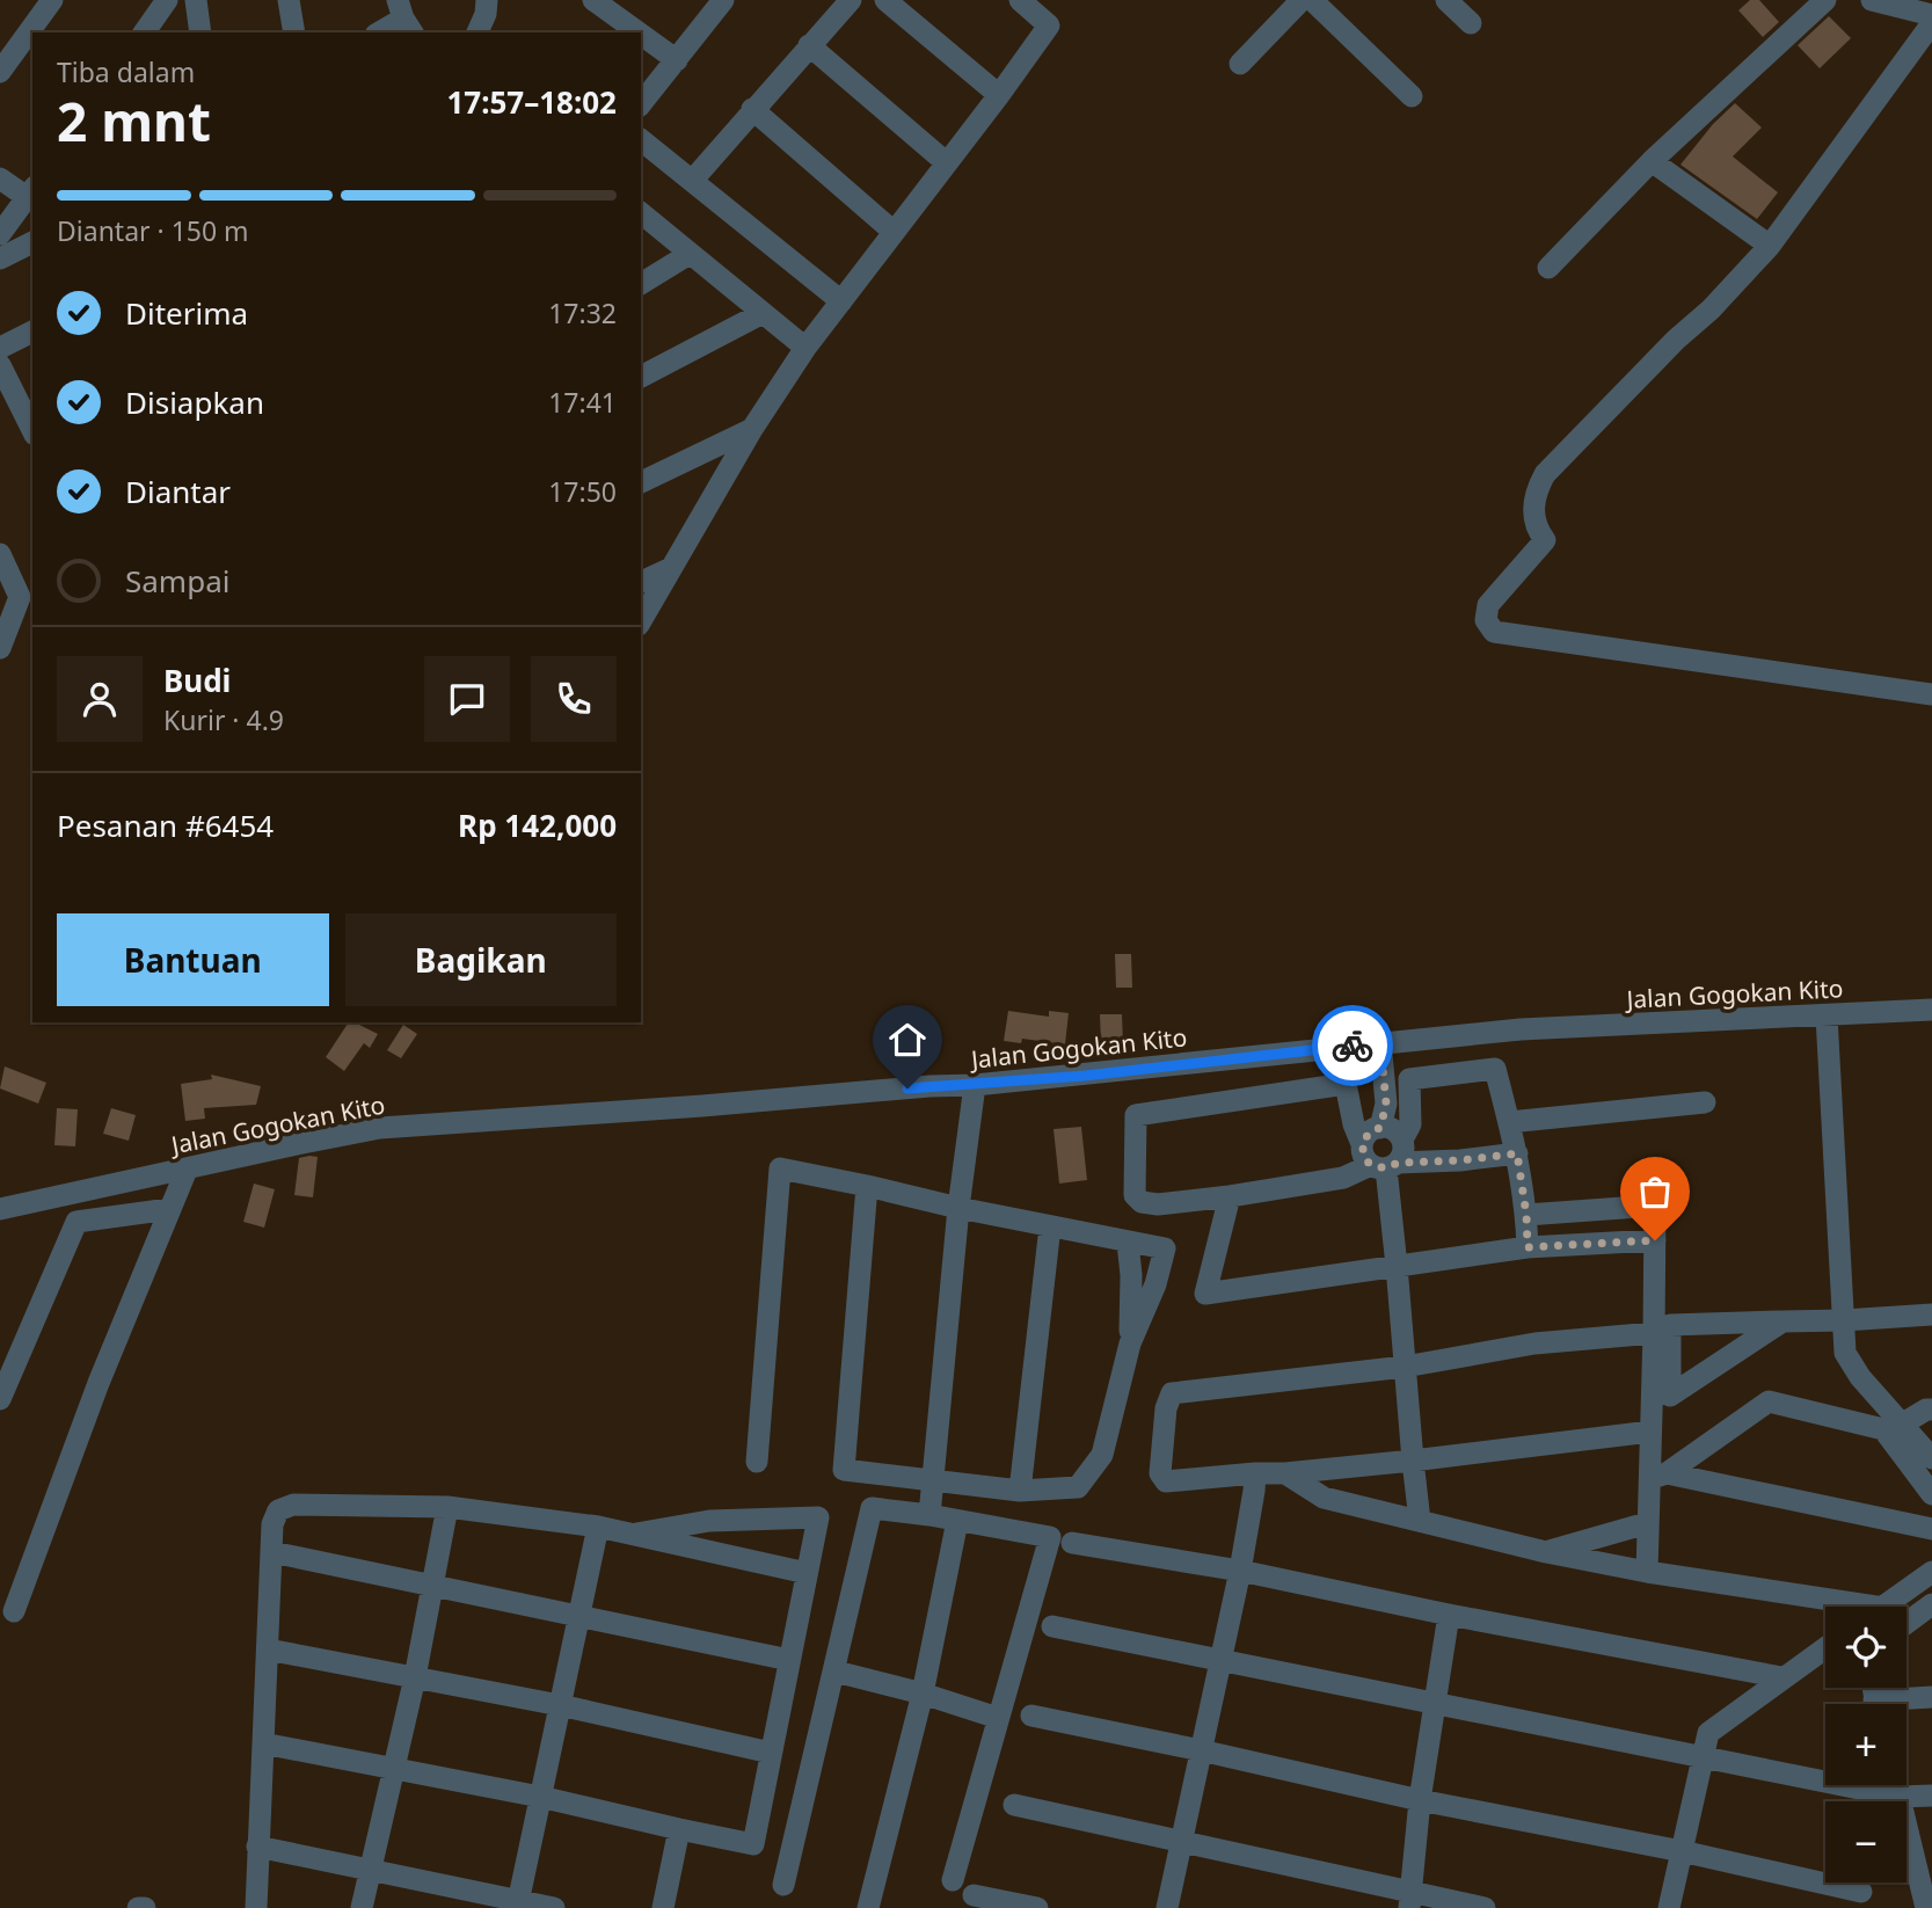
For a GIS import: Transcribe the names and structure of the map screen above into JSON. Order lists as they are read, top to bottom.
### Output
{
  "streets": {
    "street": ["Jalan Gogokan Kito"]
  },
  "page": {
    "heading": ["2 mnt", "Tiba dalam", "17:57–18:02"],
    "panel": [
      "Budi",
      "Kurir · 4.9",
      "Pesanan #6454",
      "Rp 142,000"
    ],
    "bar": "Diantar · 150 m",
    "list": [
      ["Diterima", "17:32"],
      ["Disiapkan", "17:41"],
      ["Diantar", "17:50"],
      "Sampai"
    ],
    "buttons": ["Bantuan", "Bagikan"],
    "map_buttons": ["+", "−"]
  }
}
